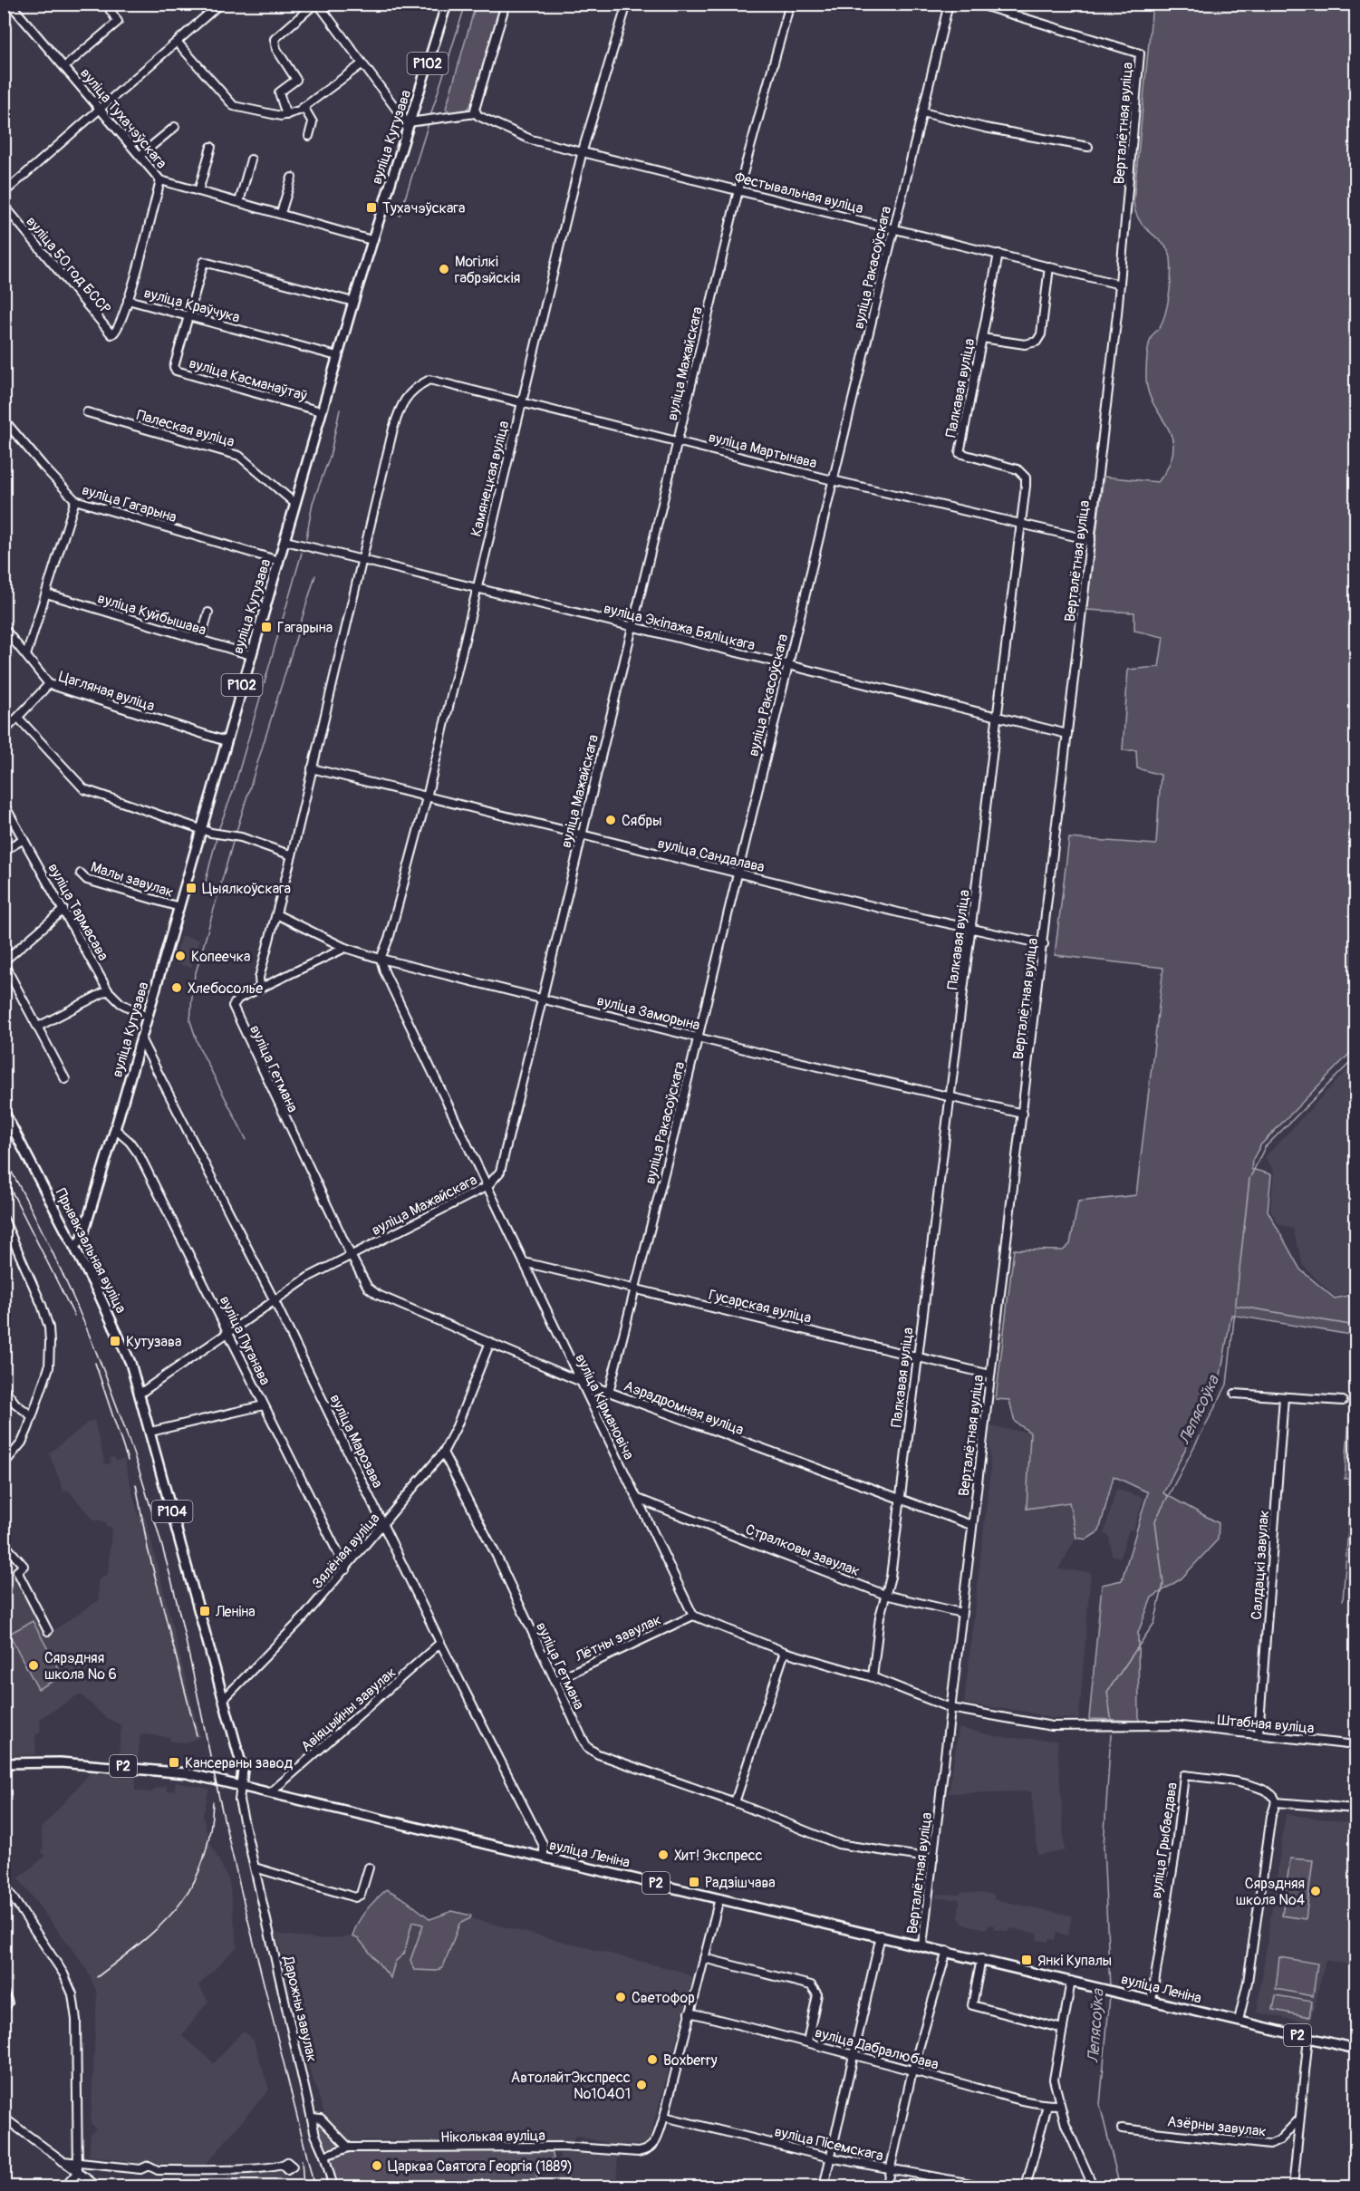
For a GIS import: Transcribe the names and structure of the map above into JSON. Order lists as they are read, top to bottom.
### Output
{
  "streets": {
    "main road": [
      "Р102",
      "вуліца Кутузава",
      "Прывакзальная вуліца",
      "Р104",
      "Р2",
      "вуліца Леніна"
    ],
    "street": [
      "вуліца Тухачэўскага",
      "Верталётная вуліца",
      "Фестывальная вуліца",
      "вуліца 50 год БССР",
      "вуліца Ракасоўскага",
      "вуліца Краўчука",
      "вуліца Мажайскага",
      "вуліца Касманаўтаў",
      "Палкавая вуліца",
      "Палеская вуліца",
      "вуліца Мартынава",
      "Камянецкая вуліца",
      "вуліца Гагарына",
      "вуліца Куйбышава",
      "вуліца Экіпажа Бяліцкага",
      "Цагляная вуліца",
      "вуліца Сандалава",
      "Малы завулак",
      "вуліца Тармасава",
      "вуліца Заморына",
      "вуліца Гетмана",
      "Гусарская вуліца",
      "вуліца Пуганава",
      "вуліца Кірмановіча",
      "Аэрадромная вуліца",
      "вуліца Марозава",
      "Стралковы завулак",
      "Зялёная вуліца",
      "Салдацкі завулак",
      "Лётны завулак",
      "Авіяцыйны завулак",
      "Штабная вуліца",
      "вуліца Грыбаедава",
      "Дарожны завулак",
      "вуліца Дабралюбава",
      "Азёрны завулак",
      "Ніколькая вуліца",
      "вуліца Пісемскага"
    ]
  },
  "crossings": [
    ["вуліца Тухачэўскага", "вуліца Кутузава"],
    ["вуліца Тухачэўскага", "вуліца Краўчука"],
    ["Верталётная вуліца", "Фестывальная вуліца"],
    ["Верталётная вуліца", "вуліца Мартынава"],
    ["Верталётная вуліца", "вуліца Экіпажа Бяліцкага"],
    ["Верталётная вуліца", "вуліца Сандалава"],
    ["Верталётная вуліца", "вуліца Заморына"],
    ["Верталётная вуліца", "вуліца Гетмана"],
    ["Верталётная вуліца", "Гусарская вуліца"],
    ["Верталётная вуліца", "Аэрадромная вуліца"],
    ["Верталётная вуліца", "Стралковы завулак"],
    ["Верталётная вуліца", "Штабная вуліца"],
    ["Верталётная вуліца", "вуліца Леніна"],
    ["вуліца Кутузава", "вуліца Краўчука"],
    ["вуліца Кутузава", "вуліца Касманаўтаў"],
    ["вуліца Кутузава", "Палеская вуліца"],
    ["вуліца Кутузава", "вуліца Гагарына"],
    ["вуліца Кутузава", "вуліца Куйбышава"],
    ["вуліца Кутузава", "вуліца Экіпажа Бяліцкага"],
    ["вуліца Кутузава", "Цагляная вуліца"],
    ["вуліца Кутузава", "Малы завулак"],
    ["вуліца Кутузава", "вуліца Тармасава"],
    ["вуліца Кутузава", "Прывакзальная вуліца"],
    ["вуліца Кутузава", "вуліца Пуганава"],
    ["вуліца Кутузава", "вуліца Марозава"],
    ["Фестывальная вуліца", "вуліца Ракасоўскага"],
    ["Фестывальная вуліца", "вуліца Мажайскага"],
    ["Фестывальная вуліца", "Палкавая вуліца"],
    ["Фестывальная вуліца", "Камянецкая вуліца"],
    ["вуліца 50 год БССР", "вуліца Краўчука"],
    ["вуліца Ракасоўскага", "вуліца Мартынава"],
    ["вуліца Ракасоўскага", "вуліца Экіпажа Бяліцкага"],
    ["вуліца Ракасоўскага", "вуліца Сандалава"],
    ["вуліца Ракасоўскага", "вуліца Заморына"],
    ["вуліца Ракасоўскага", "Гусарская вуліца"],
    ["вуліца Ракасоўскага", "Аэрадромная вуліца"],
    ["вуліца Краўчука", "вуліца Касманаўтаў"],
    ["вуліца Мажайскага", "вуліца Мартынава"],
    ["вуліца Мажайскага", "вуліца Экіпажа Бяліцкага"],
    ["вуліца Мажайскага", "вуліца Сандалава"],
    ["вуліца Мажайскага", "вуліца Заморына"],
    ["вуліца Мажайскага", "вуліца Гетмана"],
    ["вуліца Мажайскага", "Прывакзальная вуліца"],
    ["вуліца Мажайскага", "вуліца Пуганава"],
    ["вуліца Мажайскага", "вуліца Кірмановіча"],
    ["вуліца Мажайскага", "Аэрадромная вуліца"],
    ["вуліца Мажайскага", "вуліца Марозава"],
    ["Палкавая вуліца", "вуліца Мартынава"],
    ["Палкавая вуліца", "вуліца Экіпажа Бяліцкага"],
    ["Палкавая вуліца", "вуліца Сандалава"],
    ["Палкавая вуліца", "вуліца Заморына"],
    ["Палкавая вуліца", "Гусарская вуліца"],
    ["Палкавая вуліца", "Аэрадромная вуліца"],
    ["Палкавая вуліца", "Стралковы завулак"],
    ["вуліца Мартынава", "Камянецкая вуліца"],
    ["вуліца Мартынава", "вуліца Экіпажа Бяліцкага"],
    ["Камянецкая вуліца", "вуліца Экіпажа Бяліцкага"],
    ["Камянецкая вуліца", "вуліца Сандалава"],
    ["Камянецкая вуліца", "вуліца Заморына"],
    ["Камянецкая вуліца", "вуліца Кірмановіча"],
    ["вуліца Заморына", "вуліца Гетмана"],
    ["вуліца Заморына", "вуліца Кірмановіча"],
    ["вуліца Гетмана", "Аэрадромная вуліца"],
    ["вуліца Гетмана", "Зялёная вуліца"],
    ["вуліца Гетмана", "Лётны завулак"],
    ["Прывакзальная вуліца", "Зялёная вуліца"],
    ["Прывакзальная вуліца", "вуліца Леніна"],
    ["Прывакзальная вуліца", "Дарожны завулак"],
    ["Гусарская вуліца", "вуліца Кірмановіча"],
    ["вуліца Пуганава", "Зялёная вуліца"],
    ["вуліца Кірмановіча", "Аэрадромная вуліца"],
    ["вуліца Кірмановіча", "Стралковы завулак"],
    ["вуліца Кірмановіча", "Лётны завулак"],
    ["Аэрадромная вуліца", "Зялёная вуліца"],
    ["вуліца Марозава", "Зялёная вуліца"],
    ["вуліца Марозава", "Авіяцыйны завулак"],
    ["вуліца Марозава", "вуліца Леніна"],
    ["Салдацкі завулак", "Штабная вуліца"],
    ["Авіяцыйны завулак", "вуліца Леніна"],
    ["вуліца Грыбаедава", "вуліца Леніна"],
    ["вуліца Леніна", "Дарожны завулак"],
    ["вуліца Леніна", "Ніколькая вуліца"],
    ["Дарожны завулак", "Ніколькая вуліца"],
    ["вуліца Дабралюбава", "Ніколькая вуліца"],
    ["Ніколькая вуліца", "вуліца Пісемскага"]
  ],
  "water": ["Лепясоўка"],
  "places": {
    "transit": [
      "Тухачэўскага",
      "Гагарына",
      "Цыялкоўскага",
      "Кутузава",
      "Леніна",
      "Кансервны завод",
      "Радзішчава",
      "Янкі Купалы"
    ],
    "other": [
      "Могілкі габрэйскія",
      "Сябры",
      "Копеечка",
      "Хлебосолье",
      "Сярэдняя школа № 6",
      "Хит! Экспресс",
      "Сярэдняя школа №4",
      "Светофор",
      "Boxberry",
      "АвтолайтЭкспресс №10401",
      "Царква Святога Георгія (1889)"
    ]
  }
}
